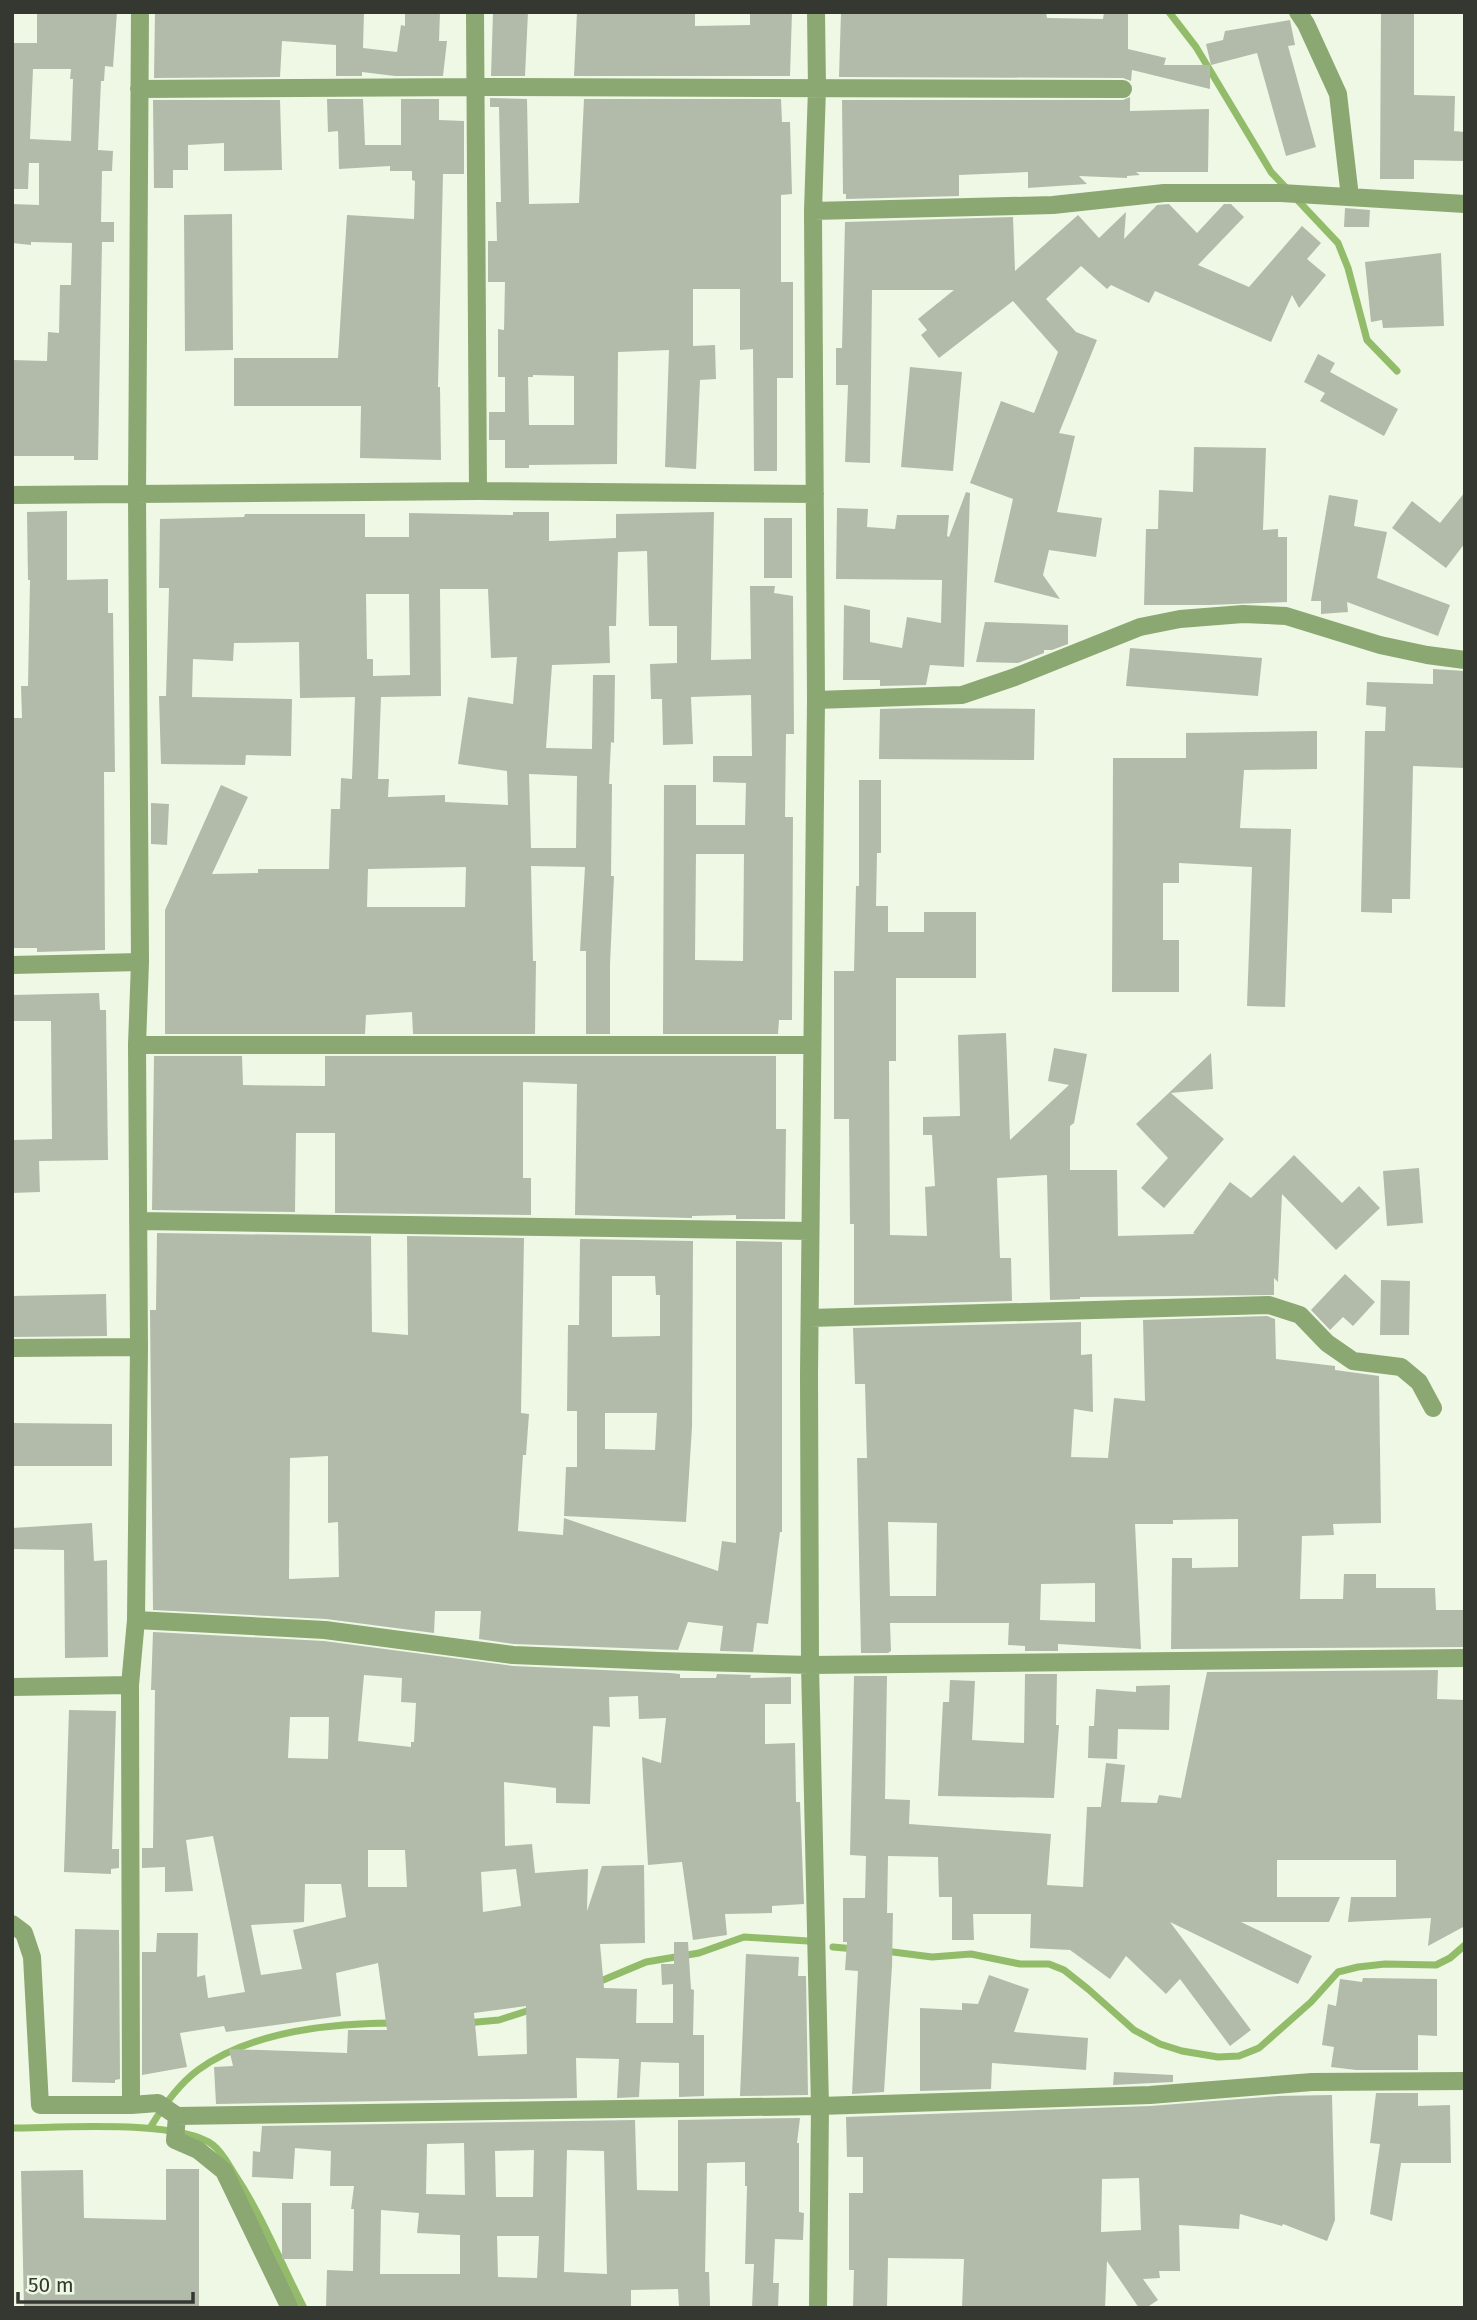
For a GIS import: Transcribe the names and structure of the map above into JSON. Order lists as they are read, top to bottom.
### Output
{
  "scale_bar": "50 m"
}
